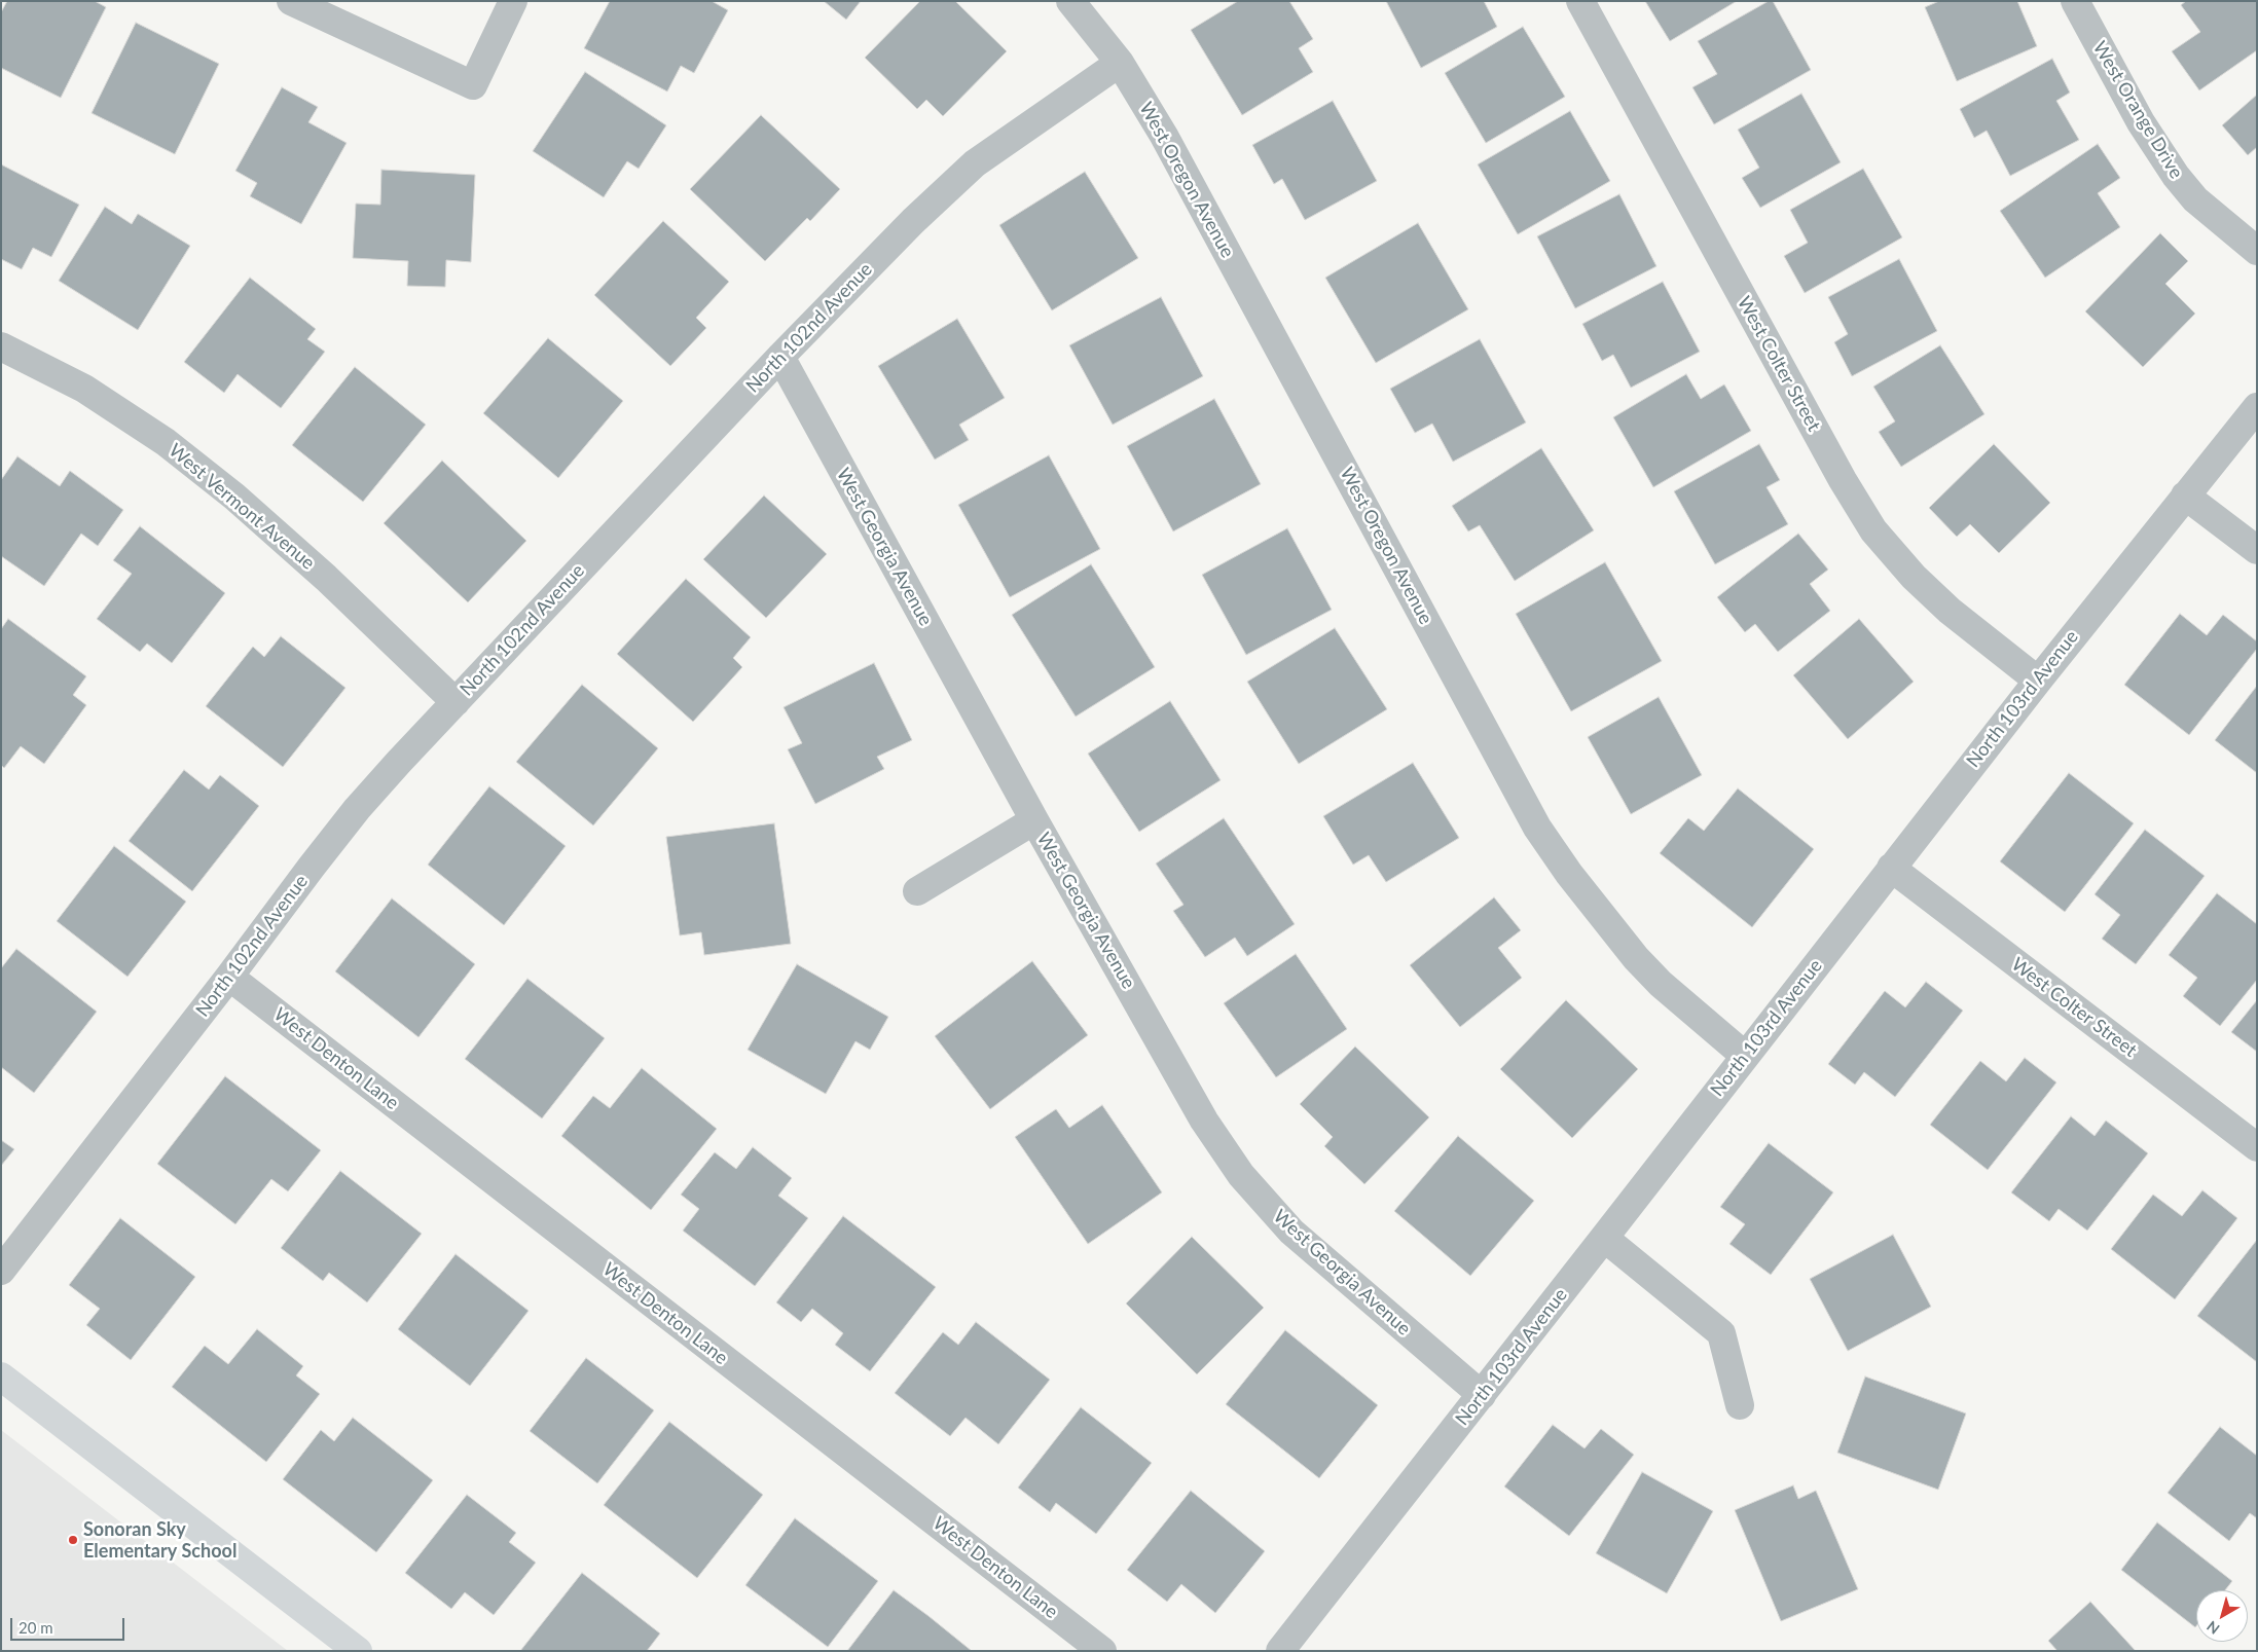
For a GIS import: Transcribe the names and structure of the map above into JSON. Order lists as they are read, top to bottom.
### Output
{
  "streets": {
    "street": [
      "West Orange Drive",
      "West Oregon Avenue",
      "North 102nd Avenue",
      "West Colter Street",
      "West Vermont Avenue",
      "West Georgia Avenue",
      "North 103rd Avenue",
      "West Denton Lane"
    ]
  },
  "crossings": [
    ["West Oregon Avenue", "North 102nd Avenue"],
    ["West Oregon Avenue", "North 103rd Avenue"],
    ["North 102nd Avenue", "West Vermont Avenue"],
    ["North 102nd Avenue", "West Georgia Avenue"],
    ["North 102nd Avenue", "West Denton Lane"],
    ["West Colter Street", "North 103rd Avenue"],
    ["West Georgia Avenue", "North 103rd Avenue"]
  ],
  "places": ["Sonoran Sky Elementary School"],
  "scale_bar": "20 m",
  "north": "bottom left"
}
